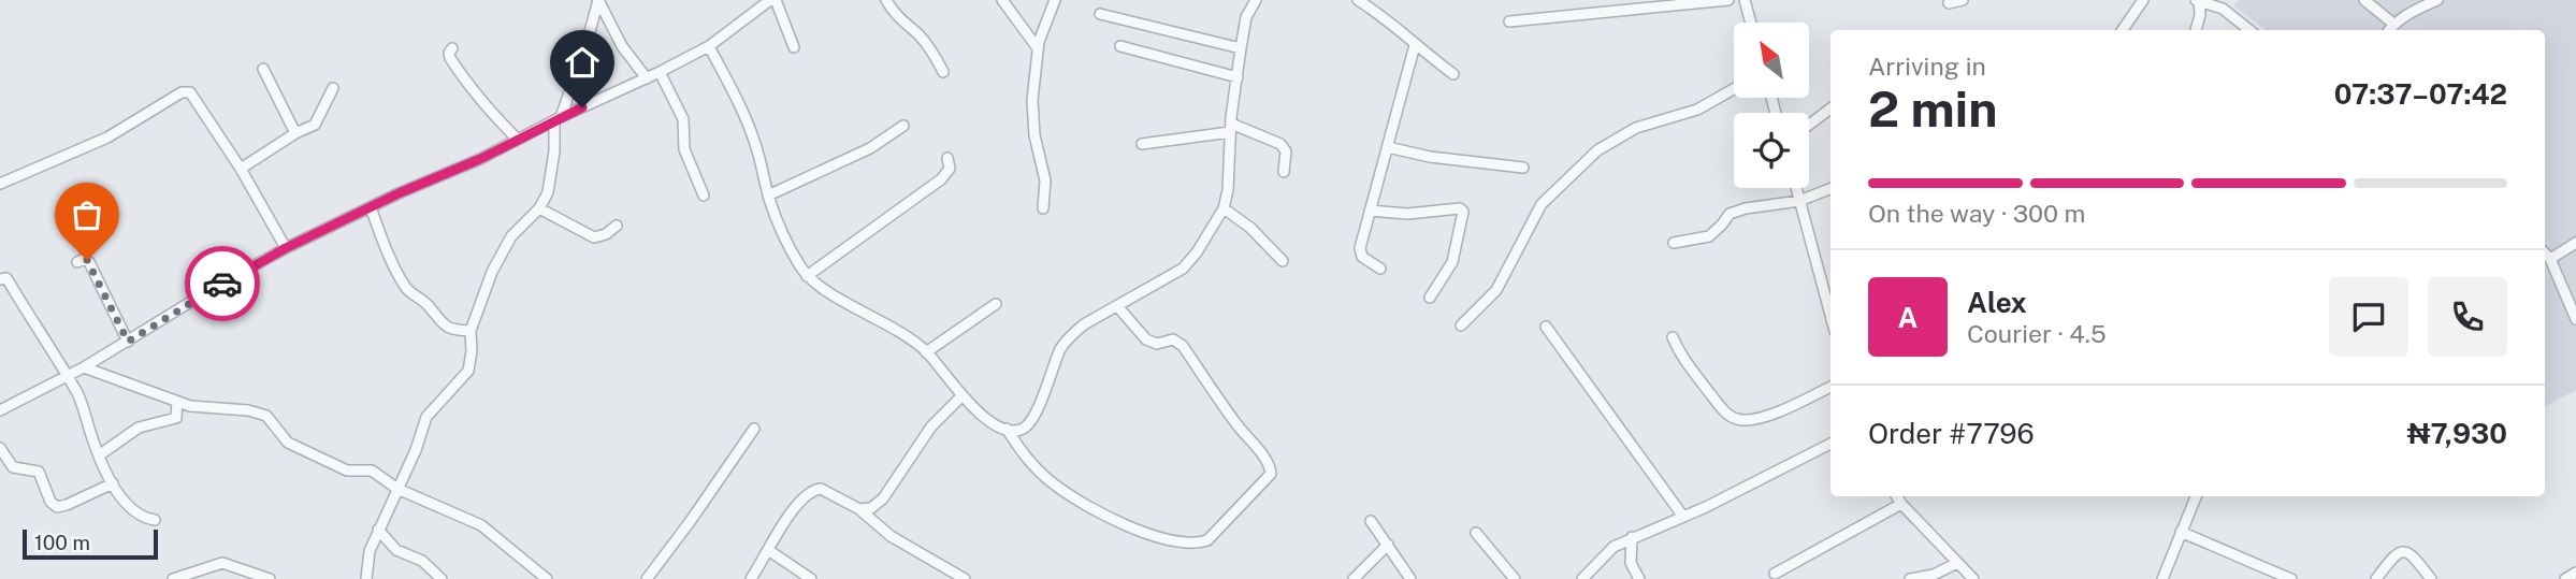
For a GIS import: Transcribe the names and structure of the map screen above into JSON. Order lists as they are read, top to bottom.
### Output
{
  "scale_bar": "100 m",
  "north": "top left",
  "page": {
    "heading": ["2 min", "Arriving in", "07:37–07:42"],
    "panel": [
      "Alex",
      "Courier · 4.5",
      "Order #7796",
      "₦7,930"
    ],
    "bar": "On the way · 300 m",
    "round": "A",
    "scale": "100 m"
  }
}
